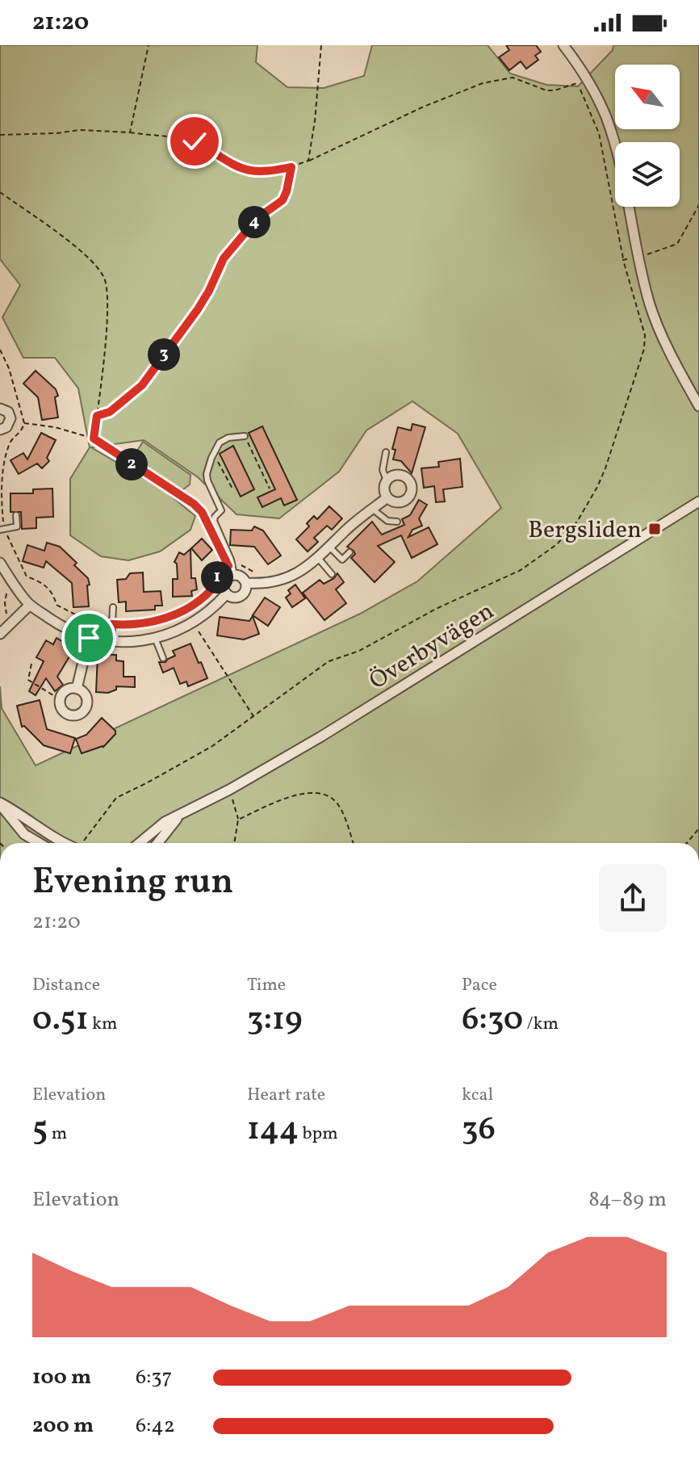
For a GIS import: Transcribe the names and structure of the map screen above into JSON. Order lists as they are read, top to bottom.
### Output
{
  "streets": {
    "street": ["Överbyvägen"]
  },
  "places": {
    "transit": ["Bergsliden"]
  },
  "north": "top left",
  "page": {
    "status": "21:20",
    "pins": [
      "4",
      "3",
      "2",
      "1"
    ],
    "heading": ["Evening run", "21:20"],
    "stats": [
      ["Distance", "0.51 km"],
      ["Time", "3:19"],
      ["Pace", "6:30 /km"],
      ["Elevation", "5 m"],
      ["Heart rate", "144 bpm"],
      ["kcal", "36"]
    ],
    "chart": ["Elevation", "84–89 m"],
    "list": [
      {
        "name": "100 m",
        "note": "6:37"
      },
      {
        "name": "200 m",
        "note": "6:42"
      }
    ]
  }
}
